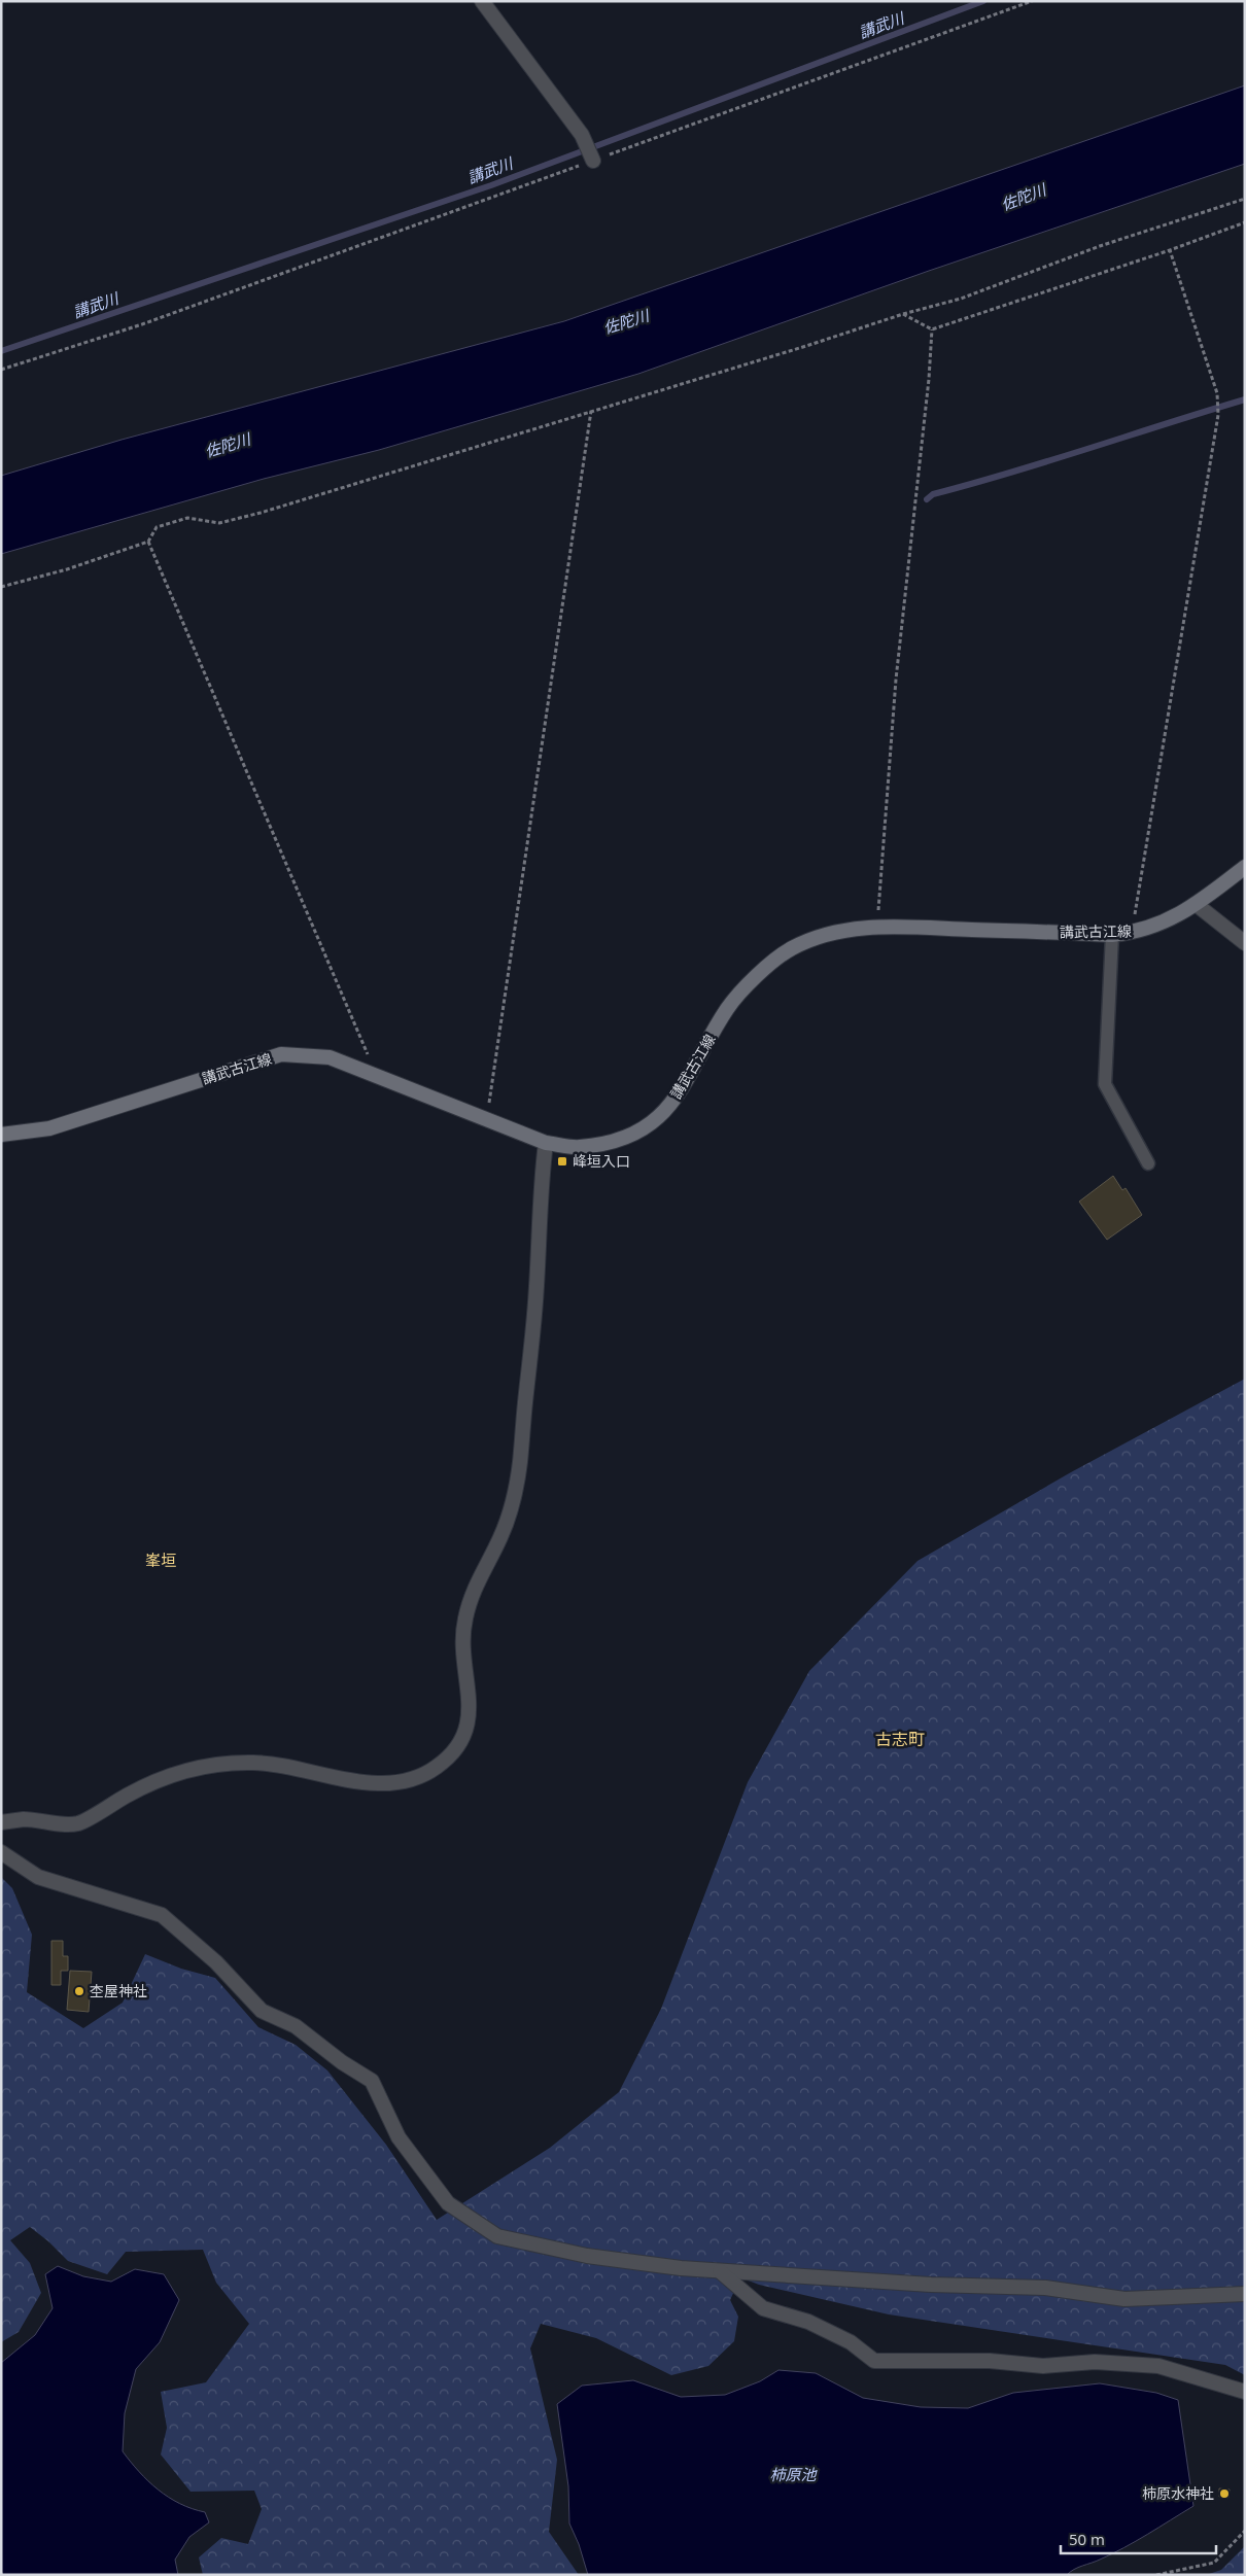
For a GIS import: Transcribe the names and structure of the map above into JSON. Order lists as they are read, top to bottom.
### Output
{
  "streets": {
    "main road": ["講武古江線"]
  },
  "districts": ["峯垣", "古志町"],
  "water": ["講武川", "佐陀川", "柿原池"],
  "places": {
    "transit": ["峰垣入口"],
    "other": ["杢屋神社", "柿原水神社"]
  },
  "scale_bar": "50 m"
}
